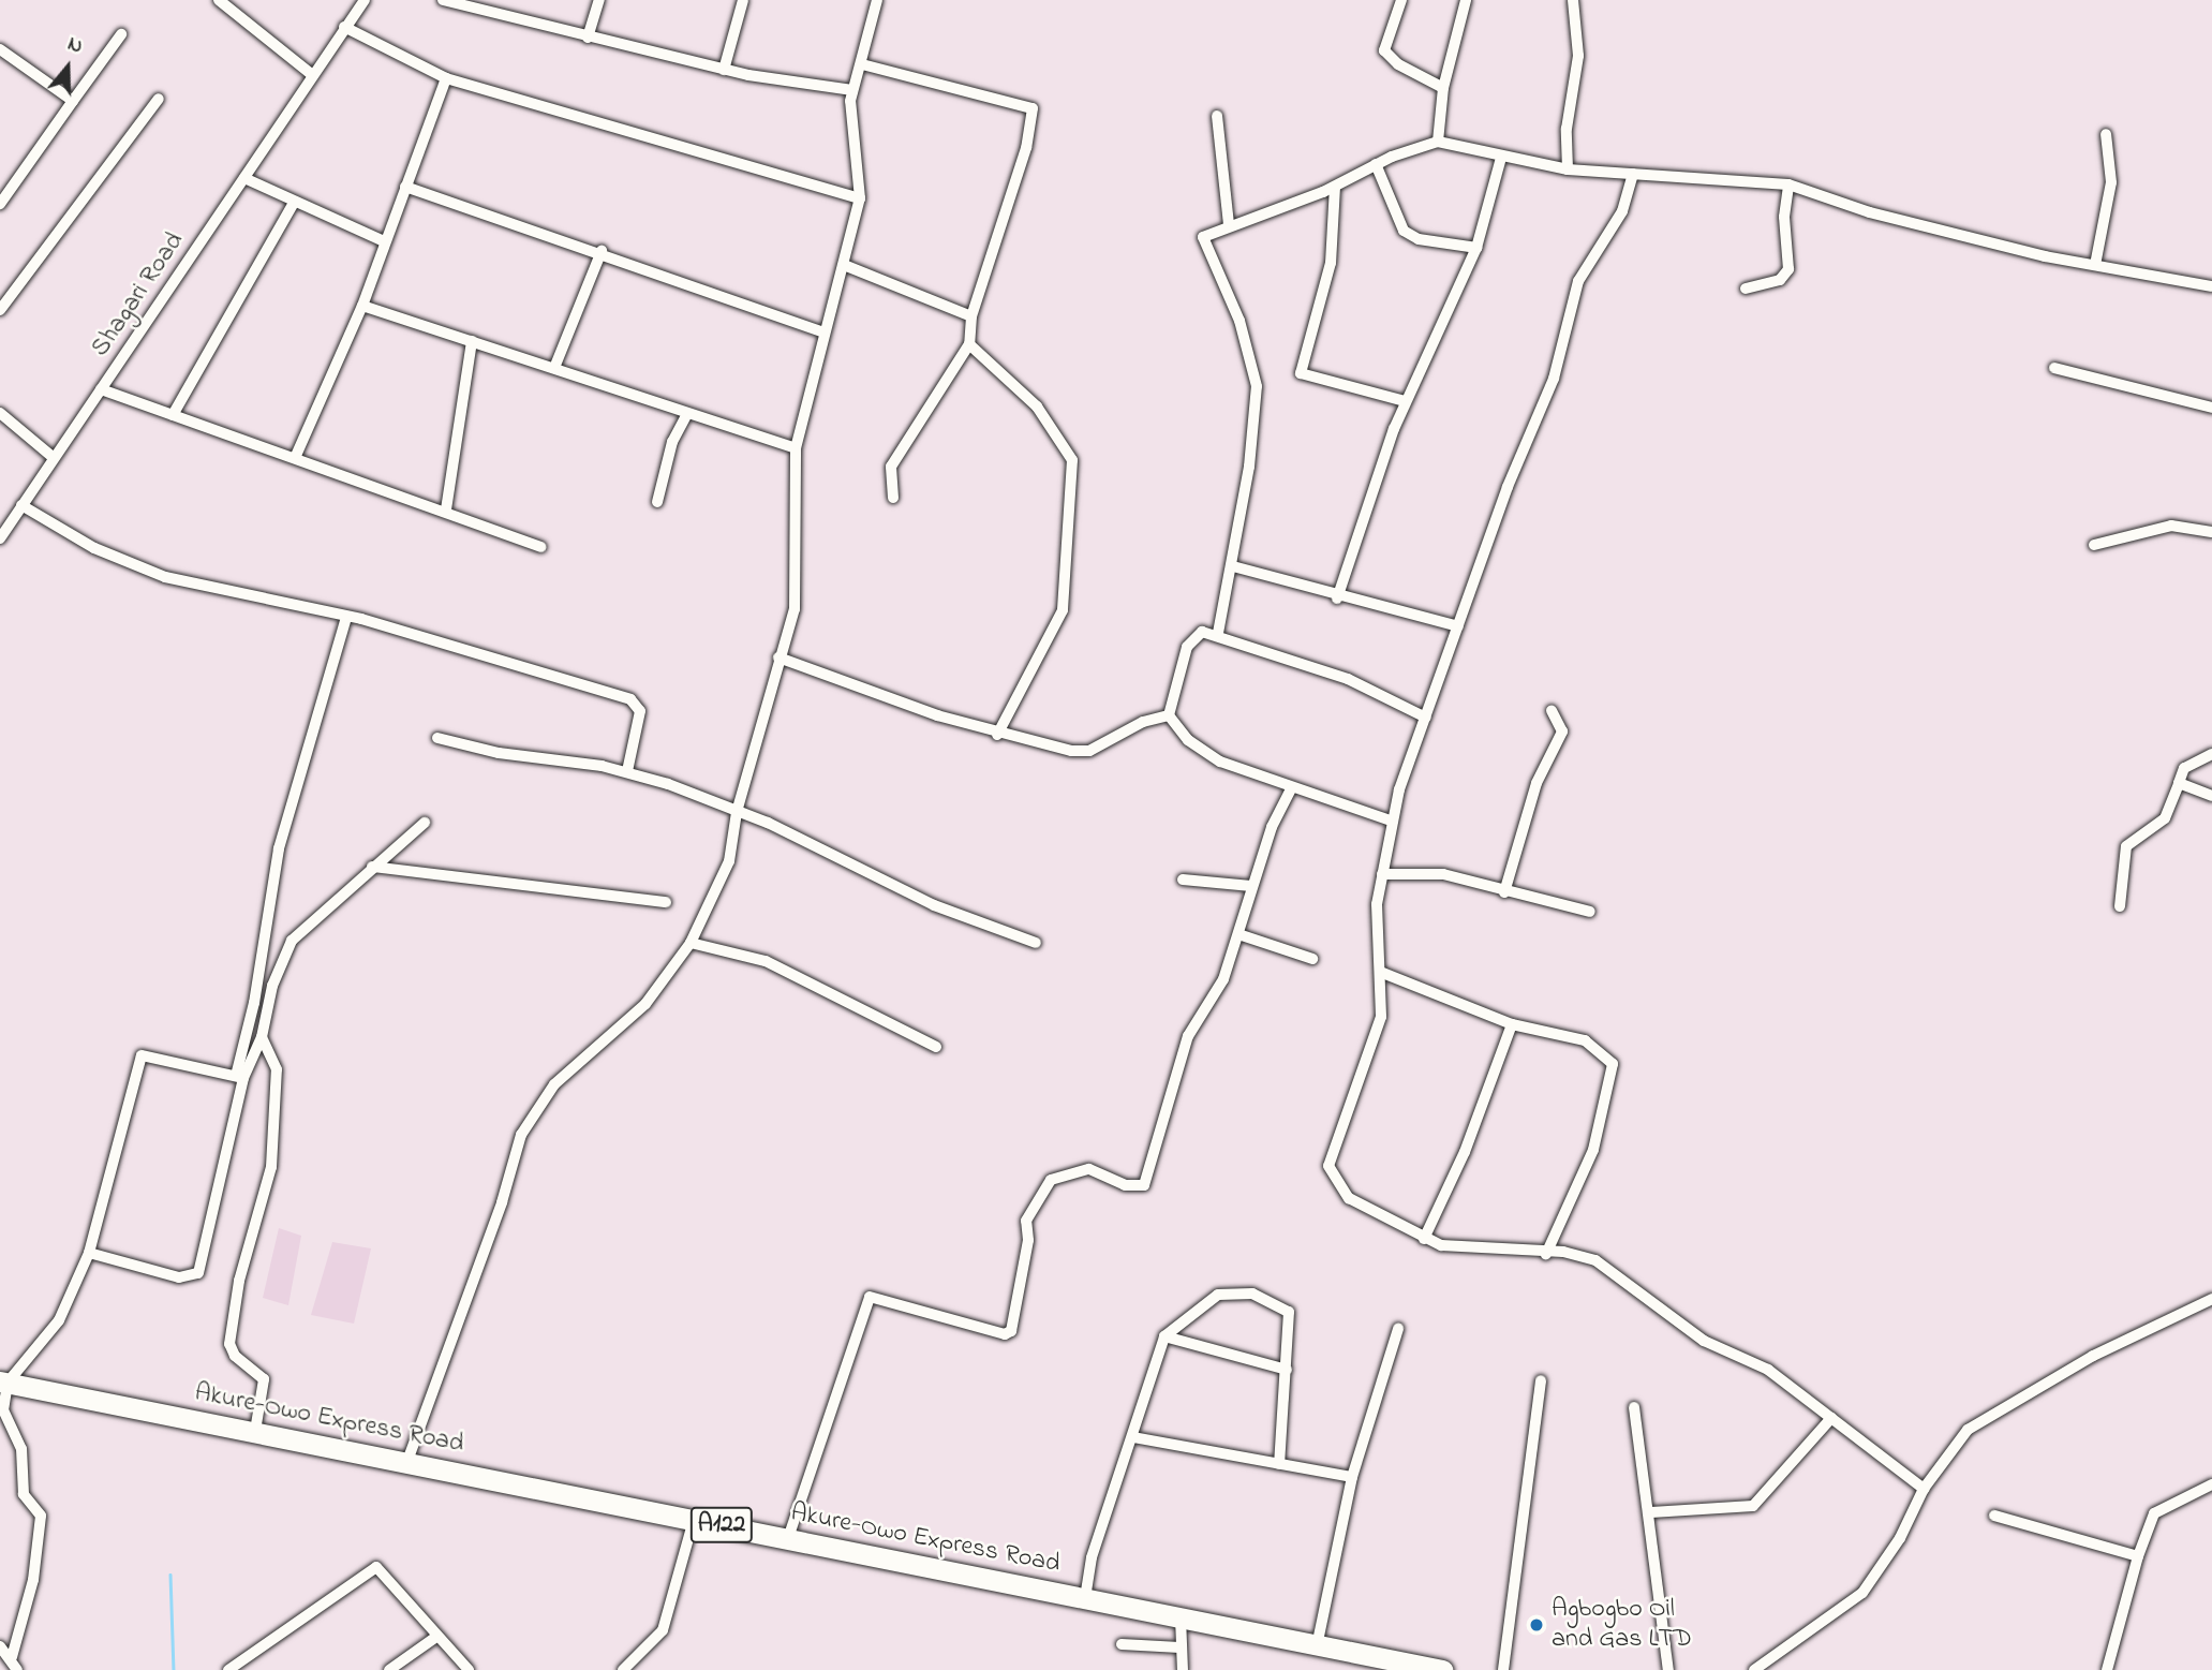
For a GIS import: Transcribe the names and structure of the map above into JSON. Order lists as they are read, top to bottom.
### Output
{
  "streets": {
    "highway": ["Akure-Owo Express Road", "A122"],
    "street": ["Shagari Road"]
  },
  "places": ["Agbogbo Oil and Gas LTD"],
  "north": "top"
}
